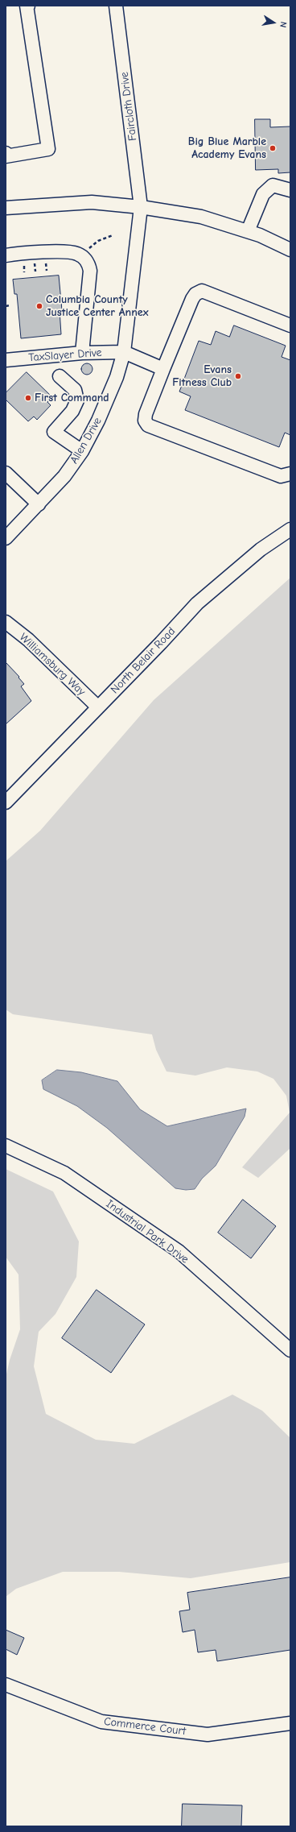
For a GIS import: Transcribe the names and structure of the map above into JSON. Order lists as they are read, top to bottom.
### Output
{
  "streets": {
    "street": [
      "Faircloth Drive",
      "TaxSlayer Drive",
      "Allen Drive",
      "North Belair Road",
      "Williamsburg Way",
      "Industrial Park Drive",
      "Commerce Court"
    ]
  },
  "crossings": [
    ["Faircloth Drive", "Allen Drive"],
    ["TaxSlayer Drive", "Allen Drive"],
    ["North Belair Road", "Williamsburg Way"]
  ],
  "places": [
    "Big Blue Marble Academy Evans",
    "Columbia County Justice Center Annex",
    "Evans Fitness Club",
    "First Command"
  ],
  "north": "right"
}
